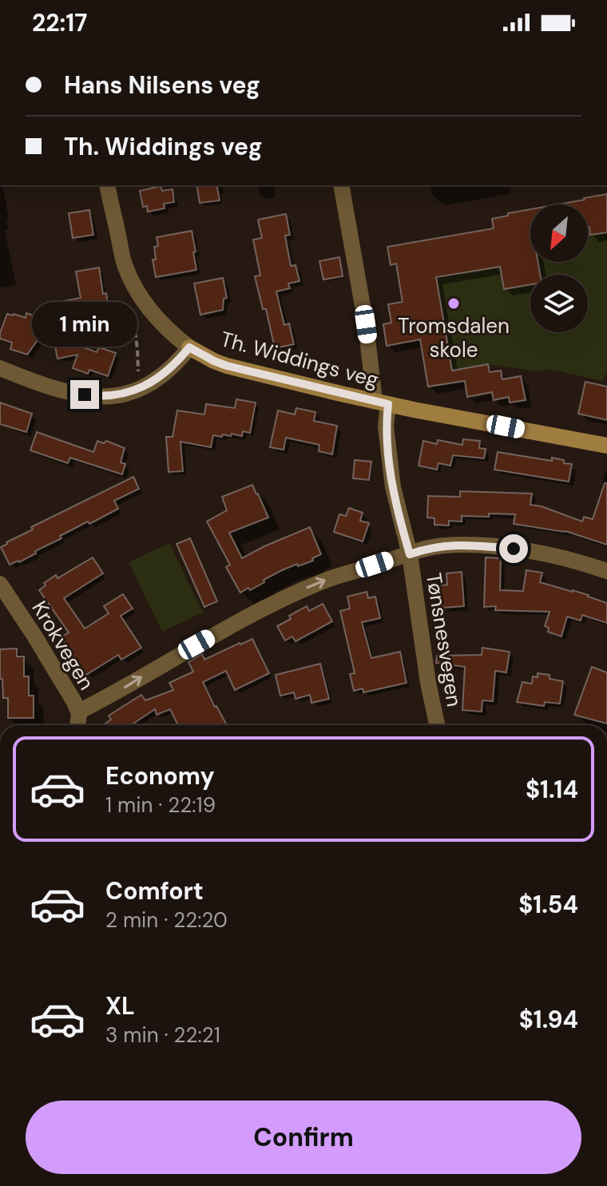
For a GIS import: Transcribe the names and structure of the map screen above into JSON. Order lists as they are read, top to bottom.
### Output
{
  "streets": {
    "street": ["Th. Widdings veg", "Tønsnesvegen", "Krokvegen"]
  },
  "crossings": [
    ["Th. Widdings veg", "Tønsnesvegen"]
  ],
  "places": ["Tromsdalen skole"],
  "north": "bottom left",
  "page": {
    "status": "22:17",
    "banner": ["Hans Nilsens veg", "Th. Widdings veg"],
    "bubble": "1 min",
    "list": [
      {
        "name": "Economy",
        "note": "1 min · 22:19",
        "value": "$1.14"
      },
      {
        "name": "Comfort",
        "note": "2 min · 22:20",
        "value": "$1.54"
      },
      {
        "name": "XL",
        "note": "3 min · 22:21",
        "value": "$1.94"
      }
    ],
    "buttons": "Confirm"
  }
}
